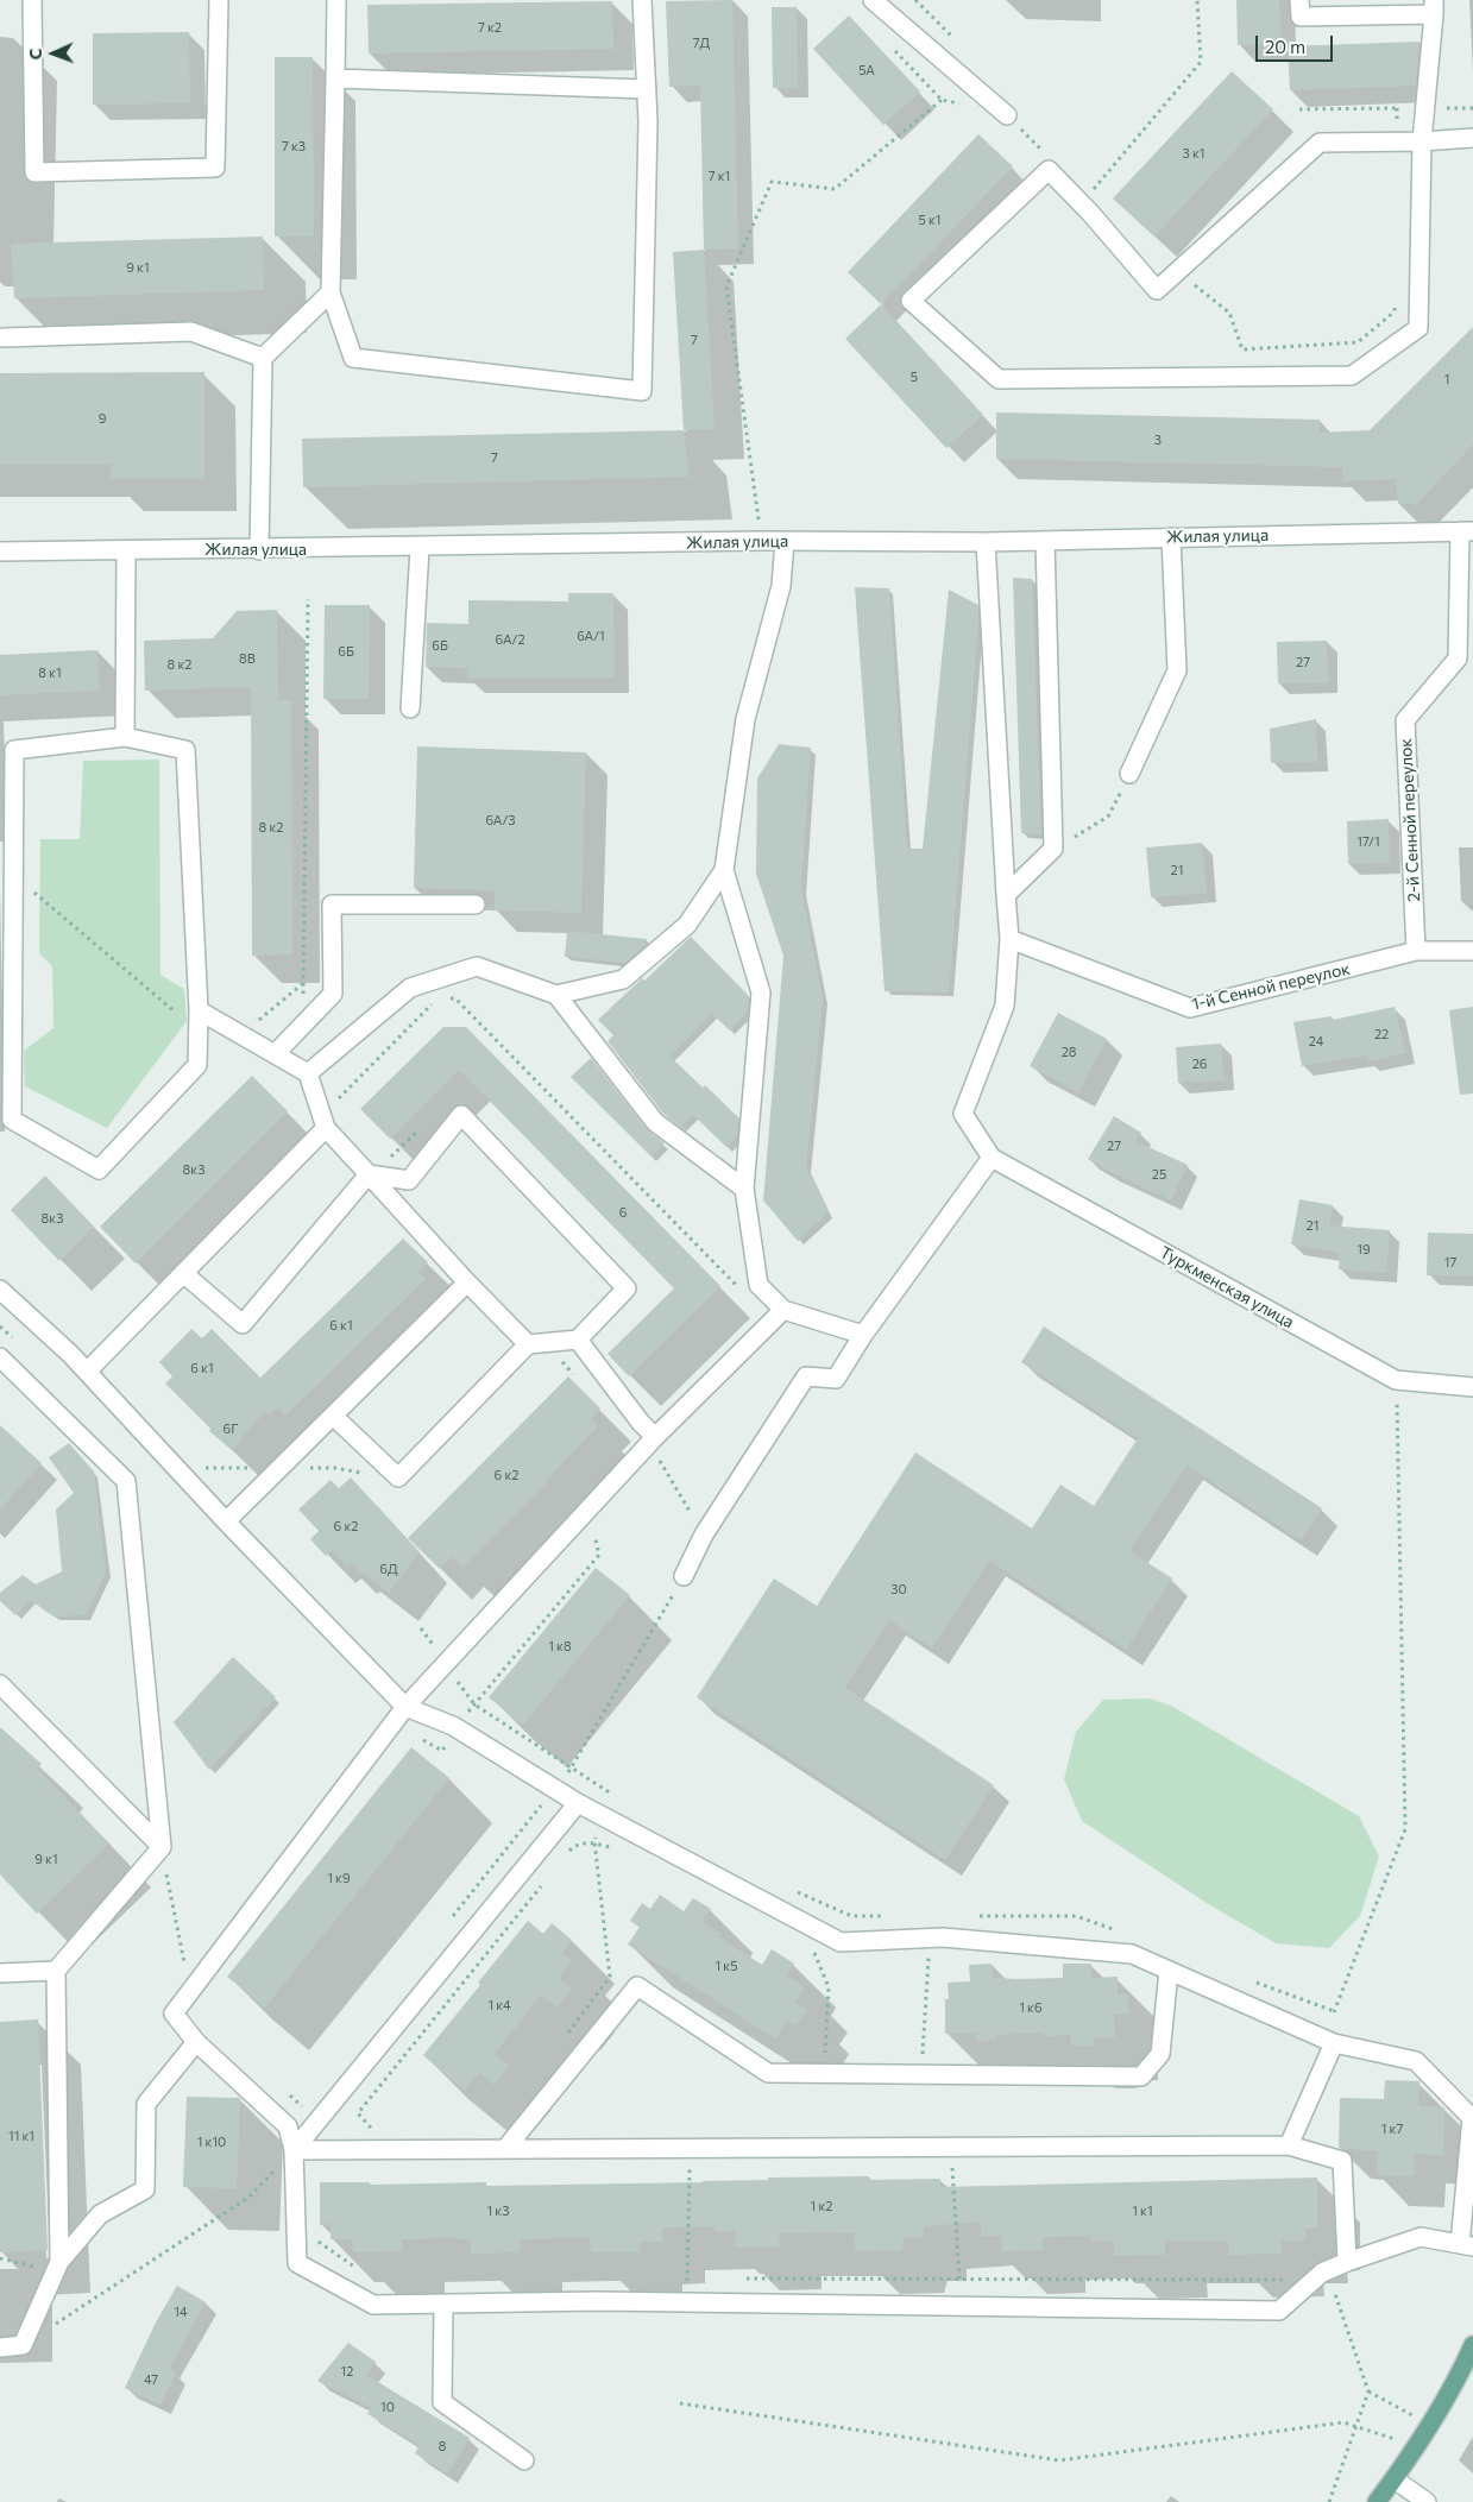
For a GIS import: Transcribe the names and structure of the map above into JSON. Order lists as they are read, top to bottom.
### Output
{
  "streets": {
    "street": [
      "Жилая улица",
      "2-й Сенной переулок",
      "1-й Сенной переулок",
      "Туркменская улица"
    ]
  },
  "crossings": [
    ["Жилая улица", "2-й Сенной переулок"],
    ["2-й Сенной переулок", "1-й Сенной переулок"]
  ],
  "house_numbers": [
    "7 к2",
    "7Д",
    "5А",
    "7 к3",
    "3 к1",
    "7 к1",
    "5 к1",
    "9 к1",
    "7",
    "5",
    "1",
    "9",
    "3",
    "7",
    "6А/1",
    "6А/2",
    "6Б",
    "6Б",
    "8В",
    "27",
    "8 к2",
    "8 к1",
    "6А/3",
    "8 к2",
    "17/1",
    "21",
    "22",
    "24",
    "28",
    "26",
    "27",
    "8к3",
    "25",
    "6",
    "8к3",
    "21",
    "19",
    "17",
    "6 к1",
    "6 к1",
    "6Г",
    "6 к2",
    "6 к2",
    "6Д",
    "30",
    "1 к8",
    "9 к1",
    "1 к9",
    "1 к5",
    "1 к4",
    "1 к6",
    "1 к7",
    "11 к1",
    "1 к10",
    "1 к2",
    "1 к3",
    "1 к1",
    "14",
    "12",
    "47",
    "10",
    "8"
  ],
  "scale_bar": "20 m",
  "north": "left"
}
